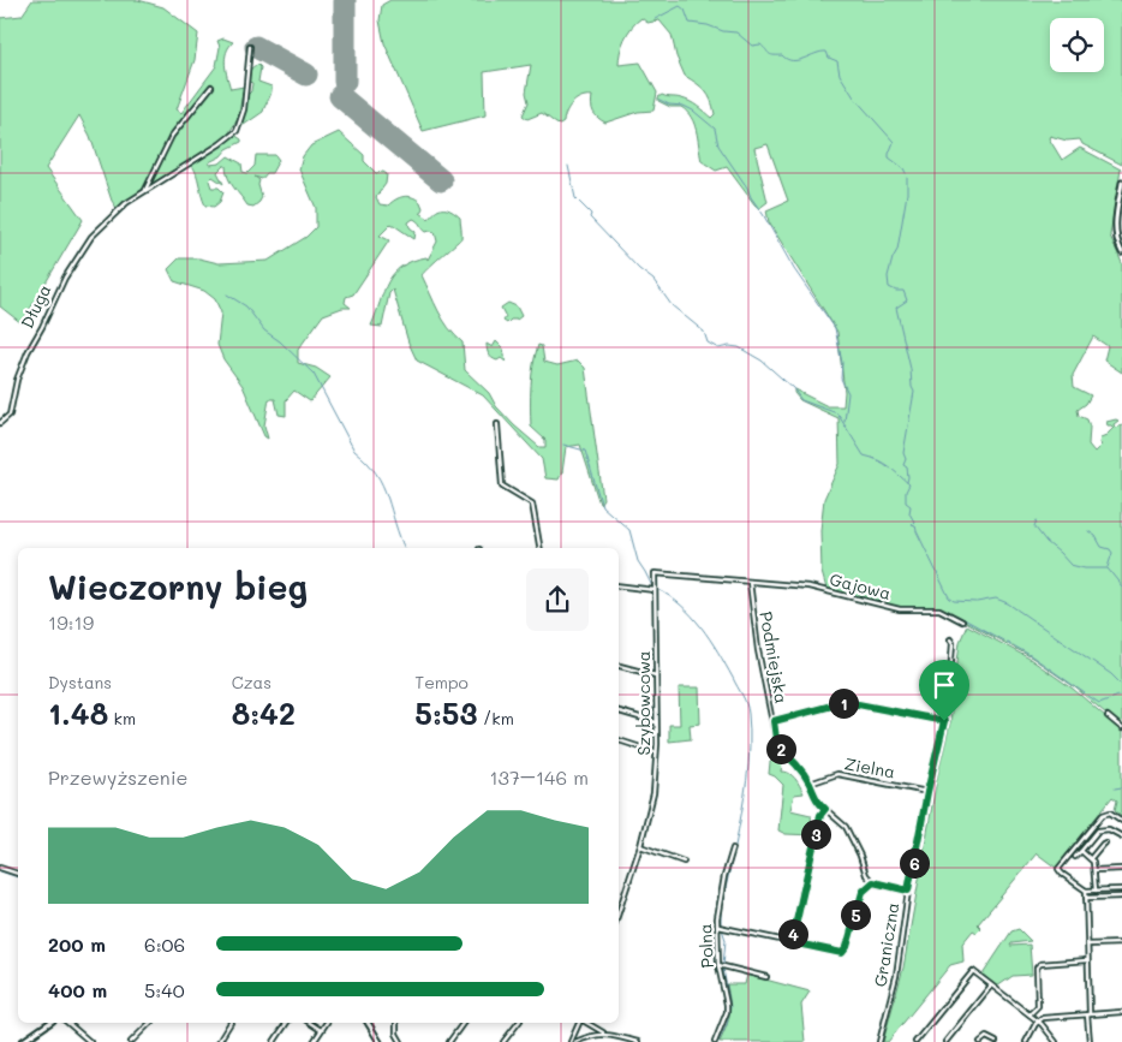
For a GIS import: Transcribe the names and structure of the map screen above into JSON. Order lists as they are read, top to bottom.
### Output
{
  "streets": {
    "street": [
      "Długa",
      "Gajowa",
      "Podmiejska",
      "Szybowcowa",
      "Zielna",
      "Graniczna",
      "Polna"
    ]
  },
  "crossings": [
    ["Gajowa", "Podmiejska"],
    ["Podmiejska", "Zielna"],
    ["Zielna", "Graniczna"]
  ],
  "page": {
    "heading": ["Wieczorny bieg", "19:19"],
    "stats": [
      ["Dystans", "1.48 km"],
      ["Czas", "8:42"],
      ["Tempo", "5:53 /km"]
    ],
    "pins": [
      "1",
      "2",
      "3",
      "6",
      "5",
      "4"
    ],
    "chart": ["Przewyższenie", "137–146 m"],
    "list": [
      {
        "name": "200 m",
        "note": "6:06"
      },
      {
        "name": "400 m",
        "note": "5:40"
      }
    ]
  }
}
